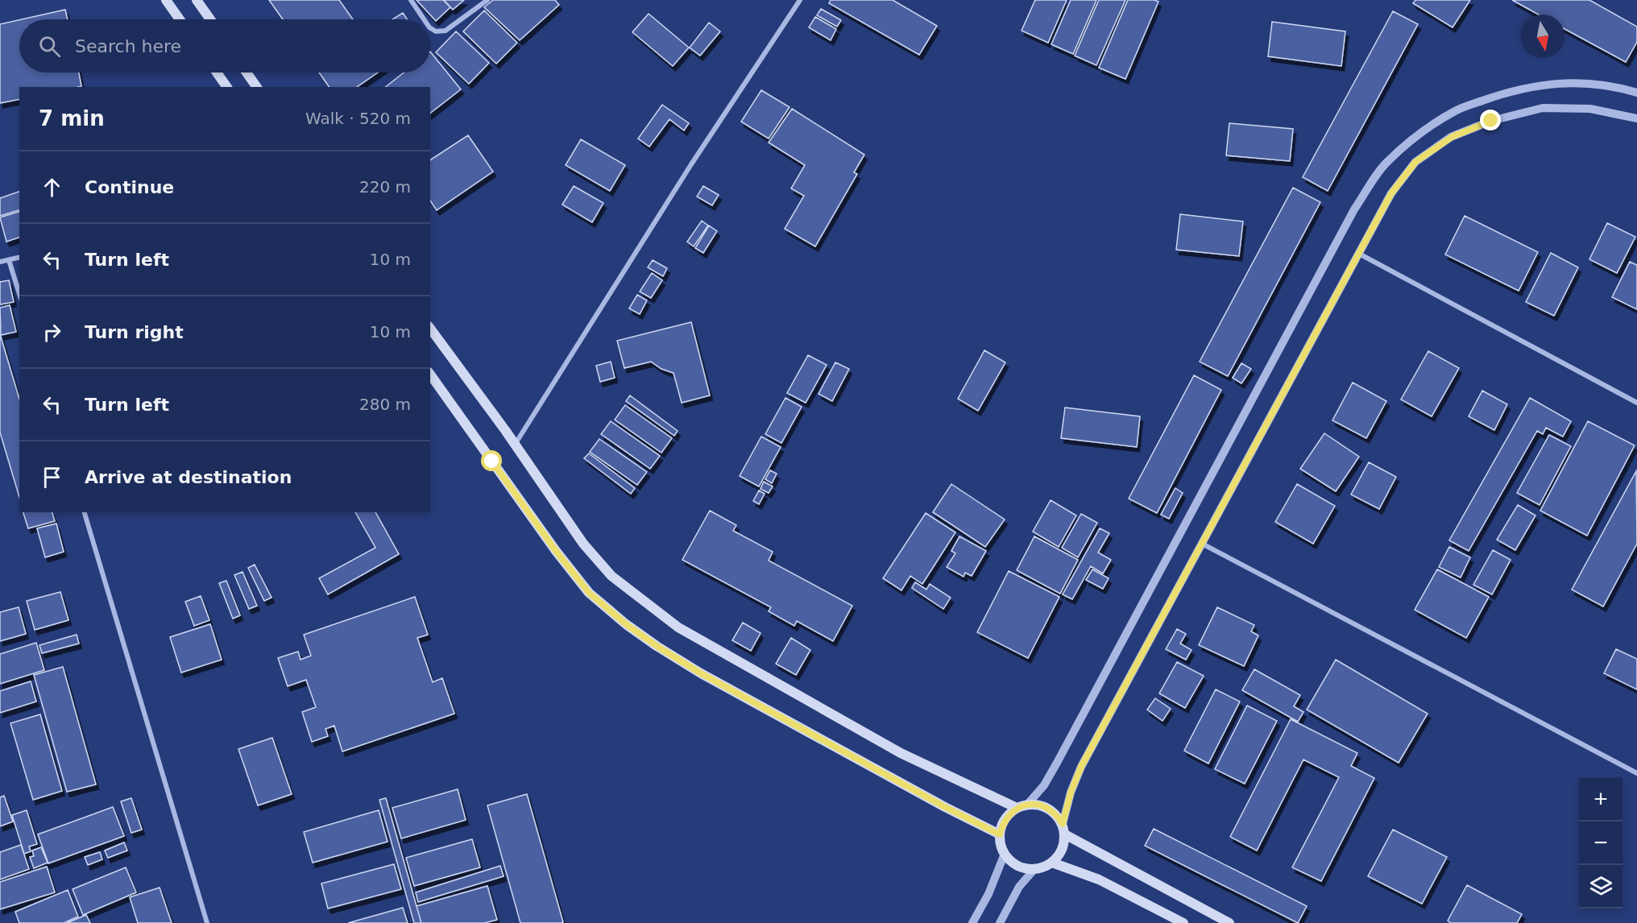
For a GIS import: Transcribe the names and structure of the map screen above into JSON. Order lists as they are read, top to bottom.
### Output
{
  "north": "bottom",
  "page": {
    "search": "Search here",
    "heading": ["7 min", "Walk · 520 m"],
    "list": [
      ["Continue", "220 m"],
      ["Turn left", "10 m"],
      ["Turn right", "10 m"],
      ["Turn left", "280 m"],
      "Arrive at destination"
    ],
    "map_buttons": ["+", "−"]
  }
}
